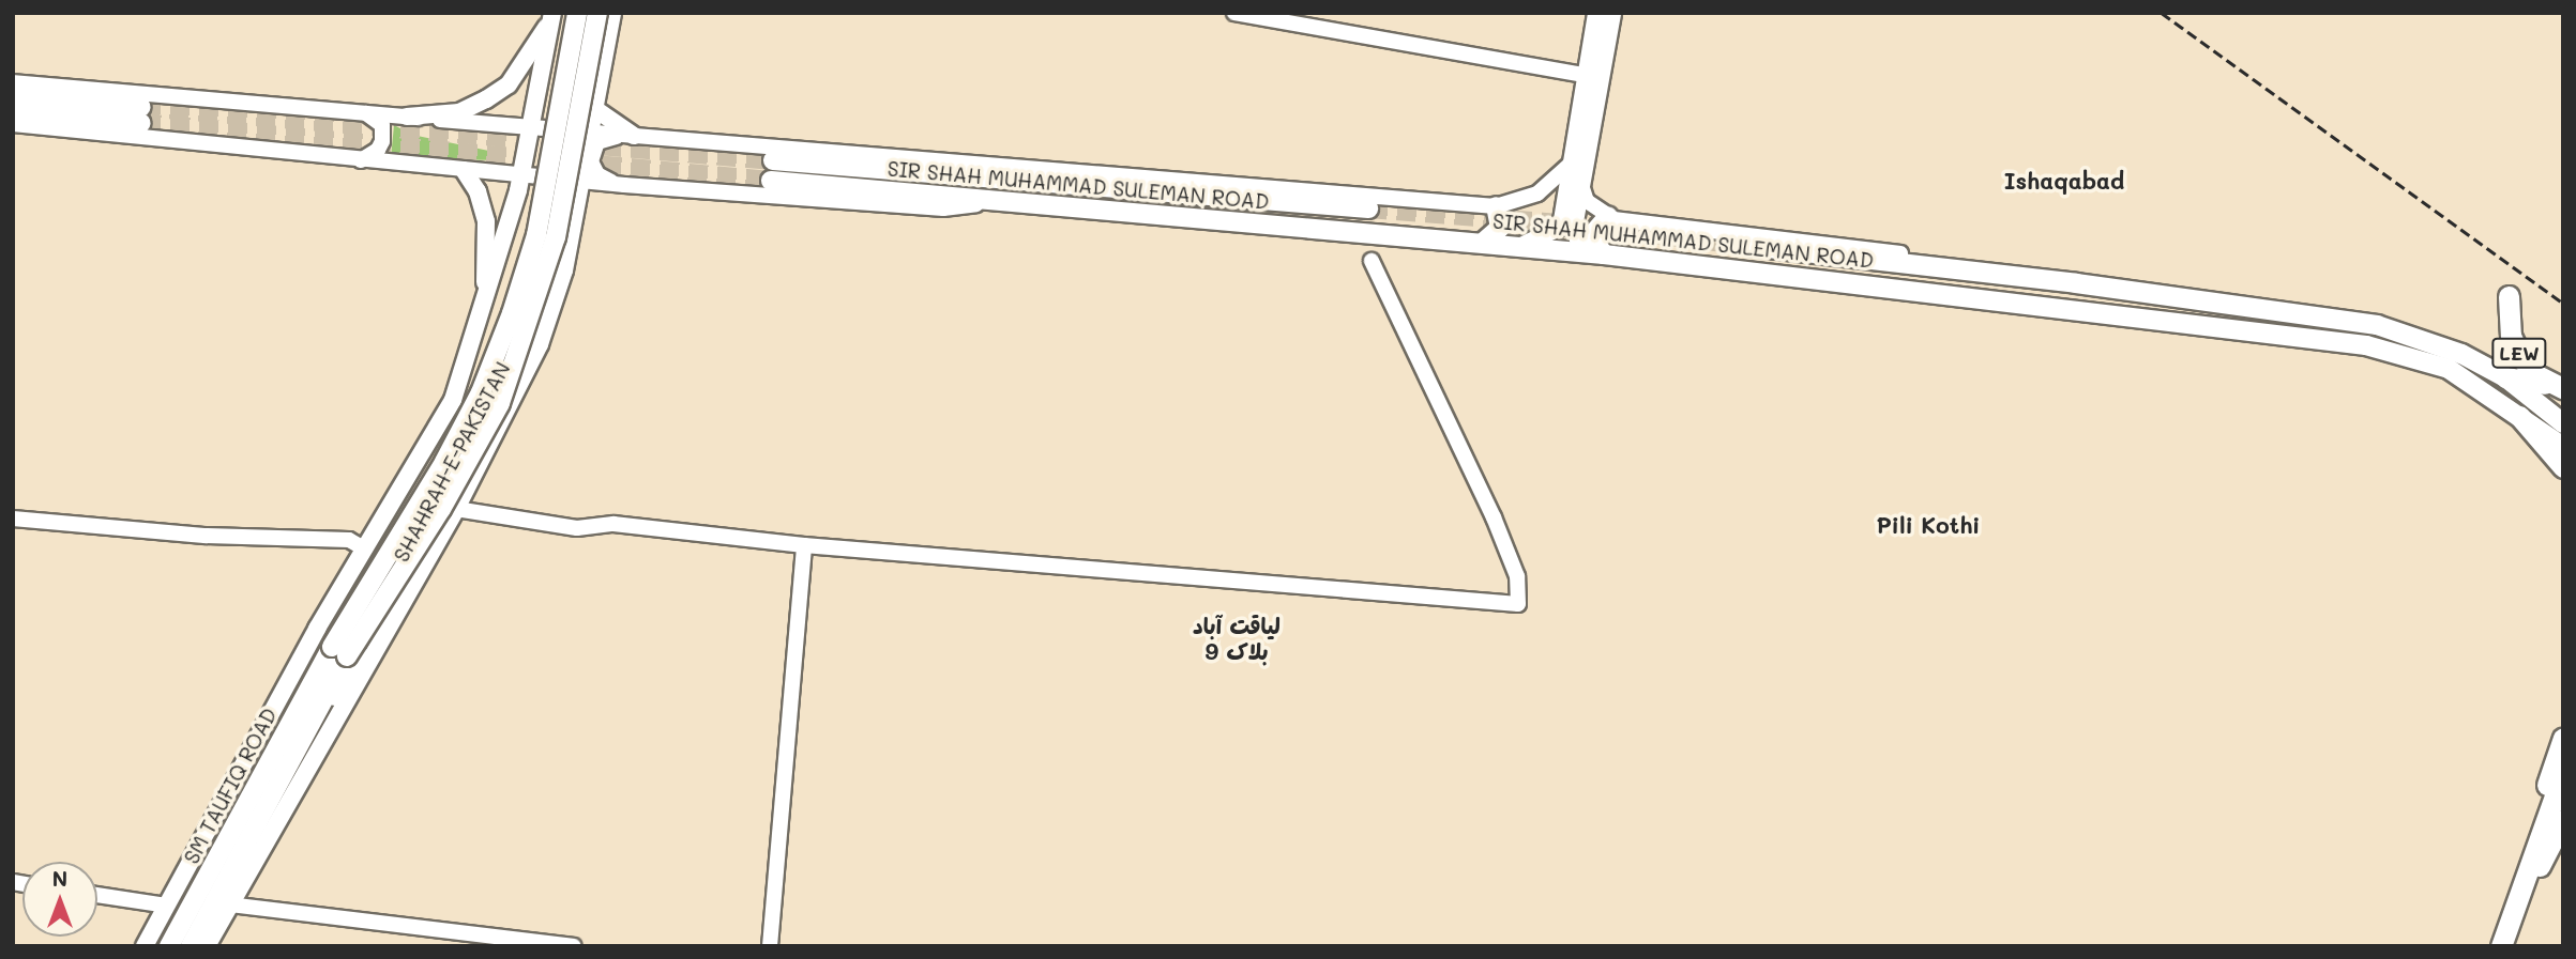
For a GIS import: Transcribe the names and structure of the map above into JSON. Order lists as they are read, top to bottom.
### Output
{
  "streets": {
    "highway": ["SIR SHAH MUHAMMAD SULEMAN ROAD", "LEW", "SM TAUFIQ ROAD"],
    "main road": ["SHAHRAH-E-PAKISTAN"]
  },
  "crossings": [
    ["SHAHRAH-E-PAKISTAN", "SM TAUFIQ ROAD"]
  ],
  "districts": ["Ishaqabad", "Pili Kothi", "لیاقت آباد بلاک 9"],
  "north": "top"
}
